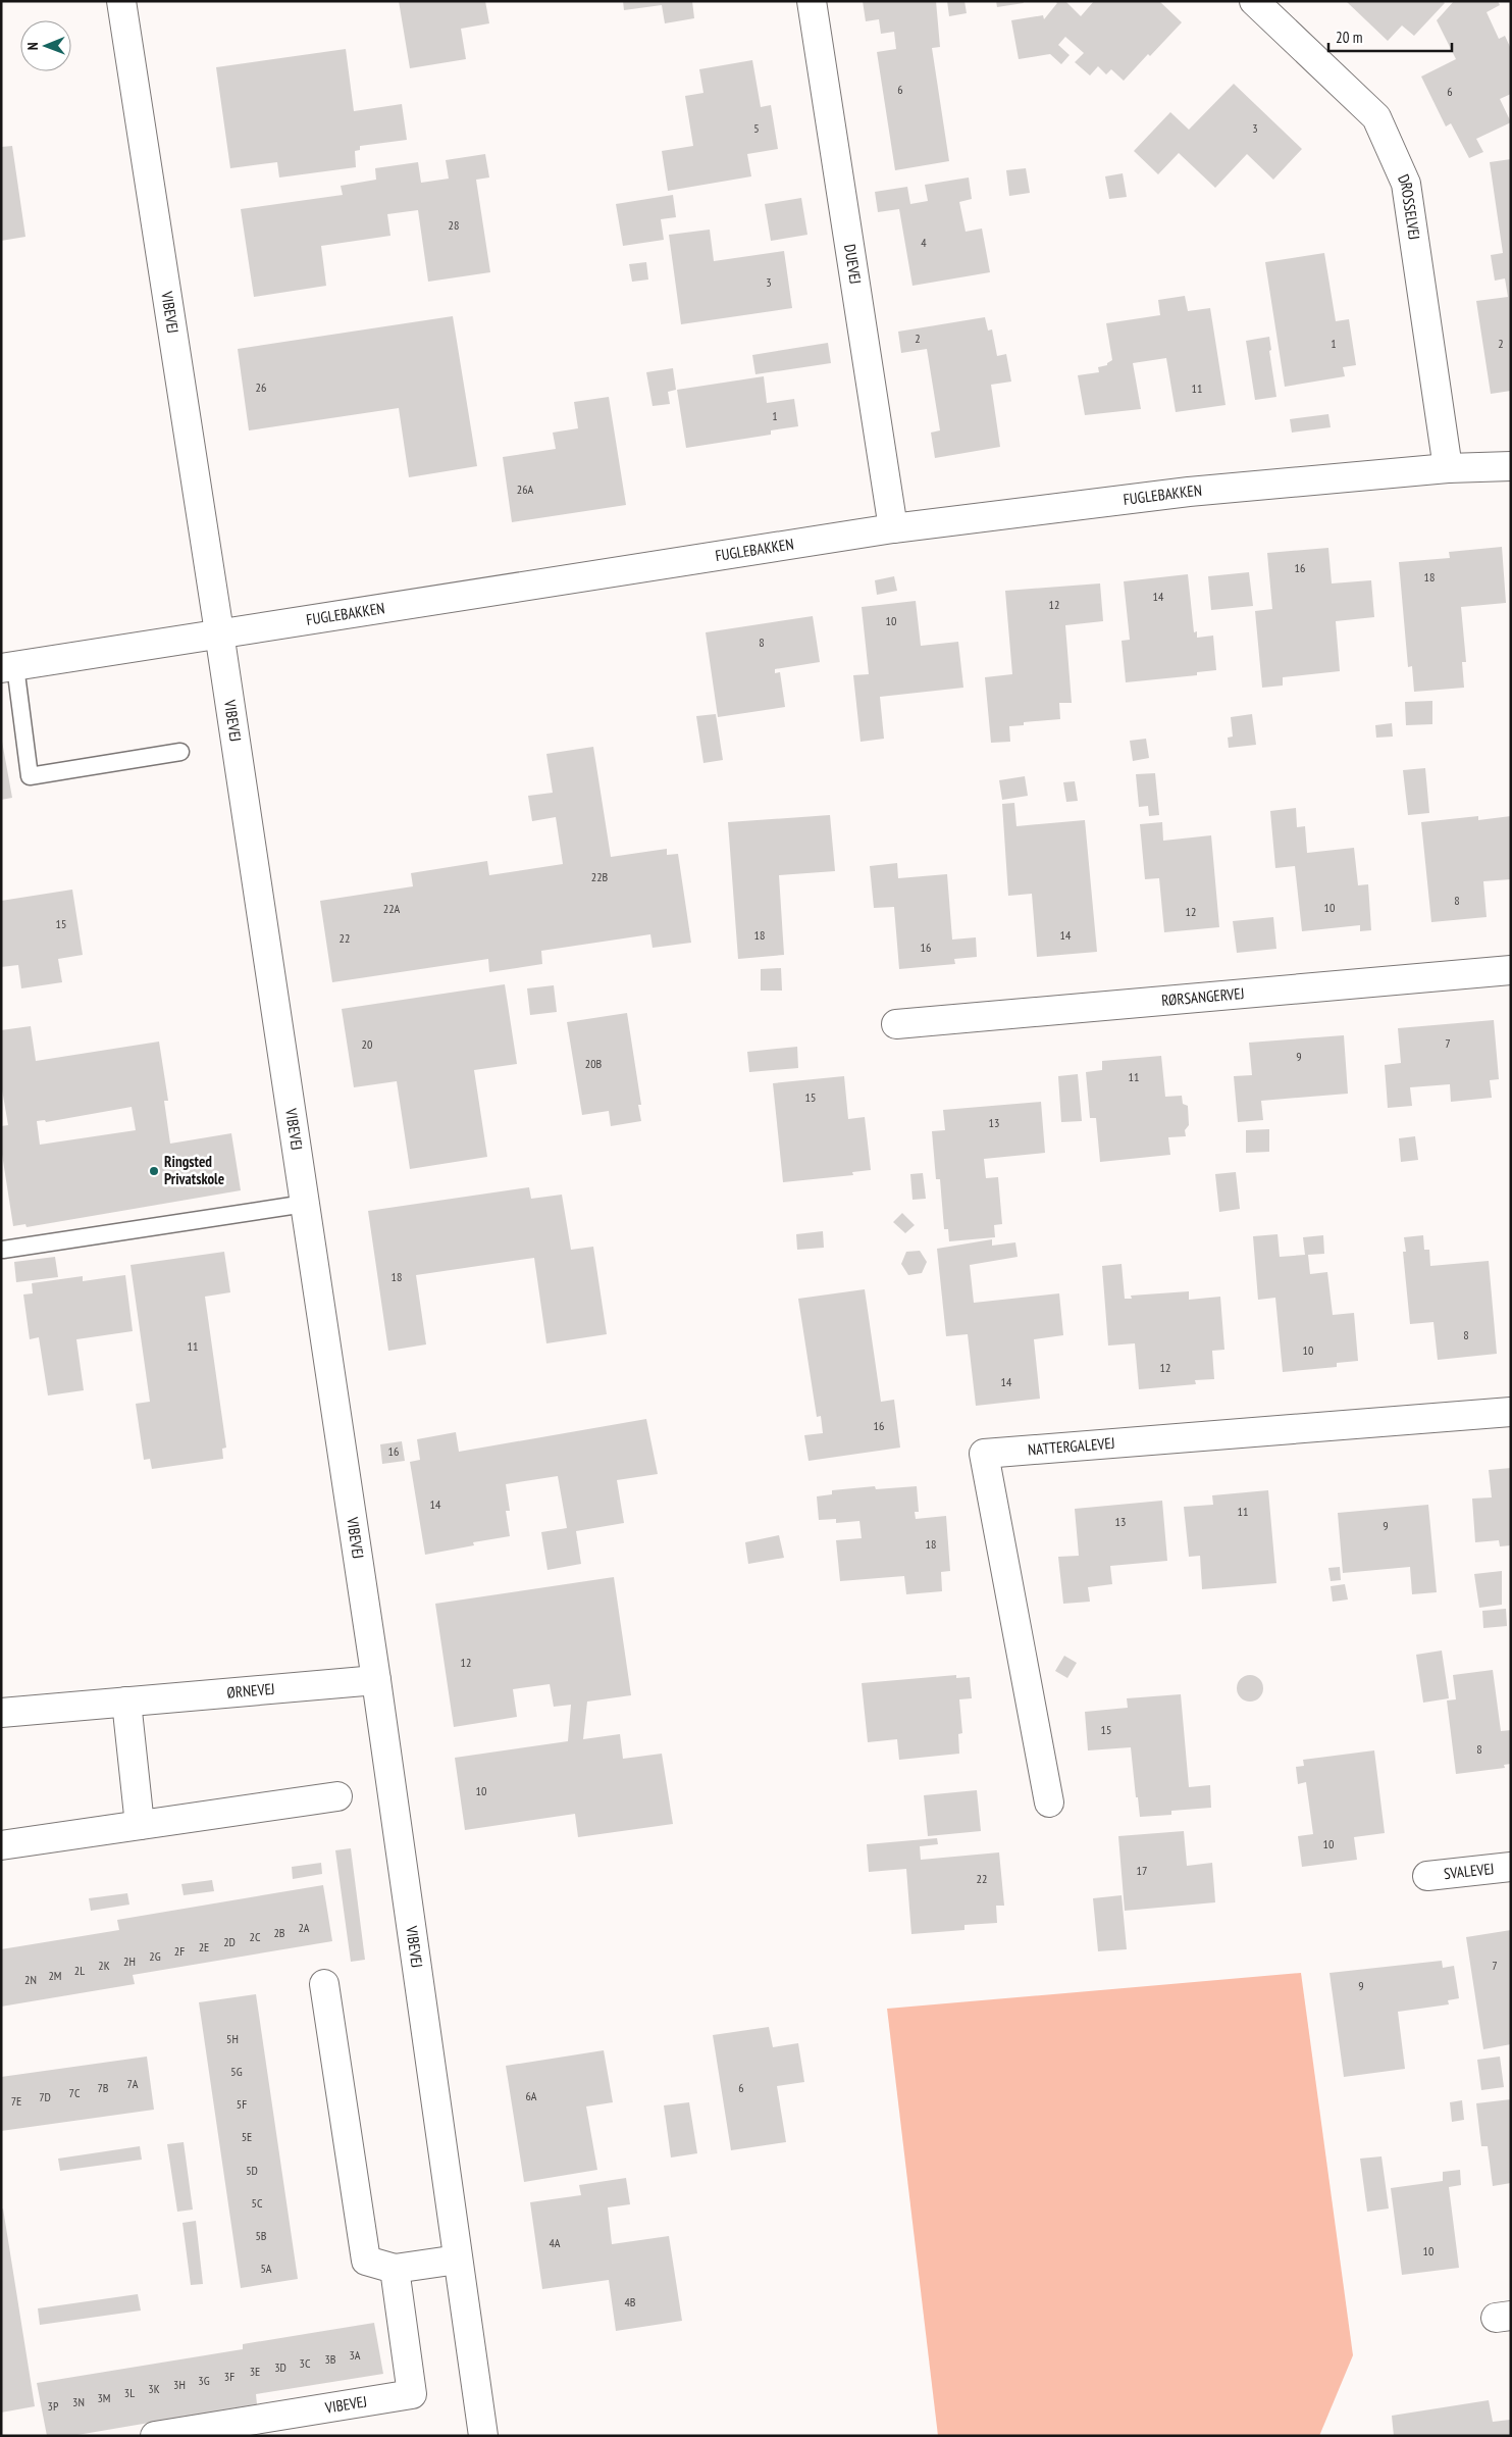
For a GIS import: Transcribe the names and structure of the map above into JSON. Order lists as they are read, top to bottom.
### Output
{
  "streets": {
    "street": [
      "DROSSELVEJ",
      "DUEVEJ",
      "VIBEVEJ",
      "FUGLEBAKKEN",
      "RØRSANGERVEJ",
      "NATTERGALEVEJ",
      "ØRNEVEJ",
      "SVALEVEJ"
    ]
  },
  "crossings": [
    ["DROSSELVEJ", "FUGLEBAKKEN"],
    ["DUEVEJ", "FUGLEBAKKEN"],
    ["VIBEVEJ", "FUGLEBAKKEN"],
    ["VIBEVEJ", "ØRNEVEJ"]
  ],
  "places": ["Ringsted Privatskole"],
  "house_numbers": [
    "6",
    "6",
    "5",
    "3",
    "28",
    "4",
    "3",
    "2",
    "1",
    "2",
    "26",
    "11",
    "1",
    "26A",
    "16",
    "18",
    "14",
    "12",
    "10",
    "8",
    "22B",
    "8",
    "10",
    "22A",
    "12",
    "15",
    "18",
    "14",
    "22",
    "16",
    "7",
    "20",
    "9",
    "20B",
    "11",
    "15",
    "13",
    "18",
    "8",
    "11",
    "10",
    "12",
    "14",
    "16",
    "16",
    "14",
    "11",
    "13",
    "9",
    "18",
    "12",
    "15",
    "8",
    "10",
    "10",
    "17",
    "22",
    "2A",
    "2B",
    "2C",
    "2D",
    "2E",
    "2F",
    "2G",
    "2H",
    "2K",
    "7",
    "2L",
    "2M",
    "2N",
    "9",
    "5H",
    "5G",
    "7A",
    "7B",
    "6",
    "7C",
    "6A",
    "7D",
    "7E",
    "5F",
    "5E",
    "5D",
    "5C",
    "5B",
    "4A",
    "10",
    "5A",
    "4B",
    "3A",
    "3B",
    "3C",
    "3D",
    "3E",
    "3F",
    "3G",
    "3H",
    "3K",
    "3L",
    "3M",
    "3N",
    "3P"
  ],
  "scale_bar": "20 m",
  "north": "left"
}
